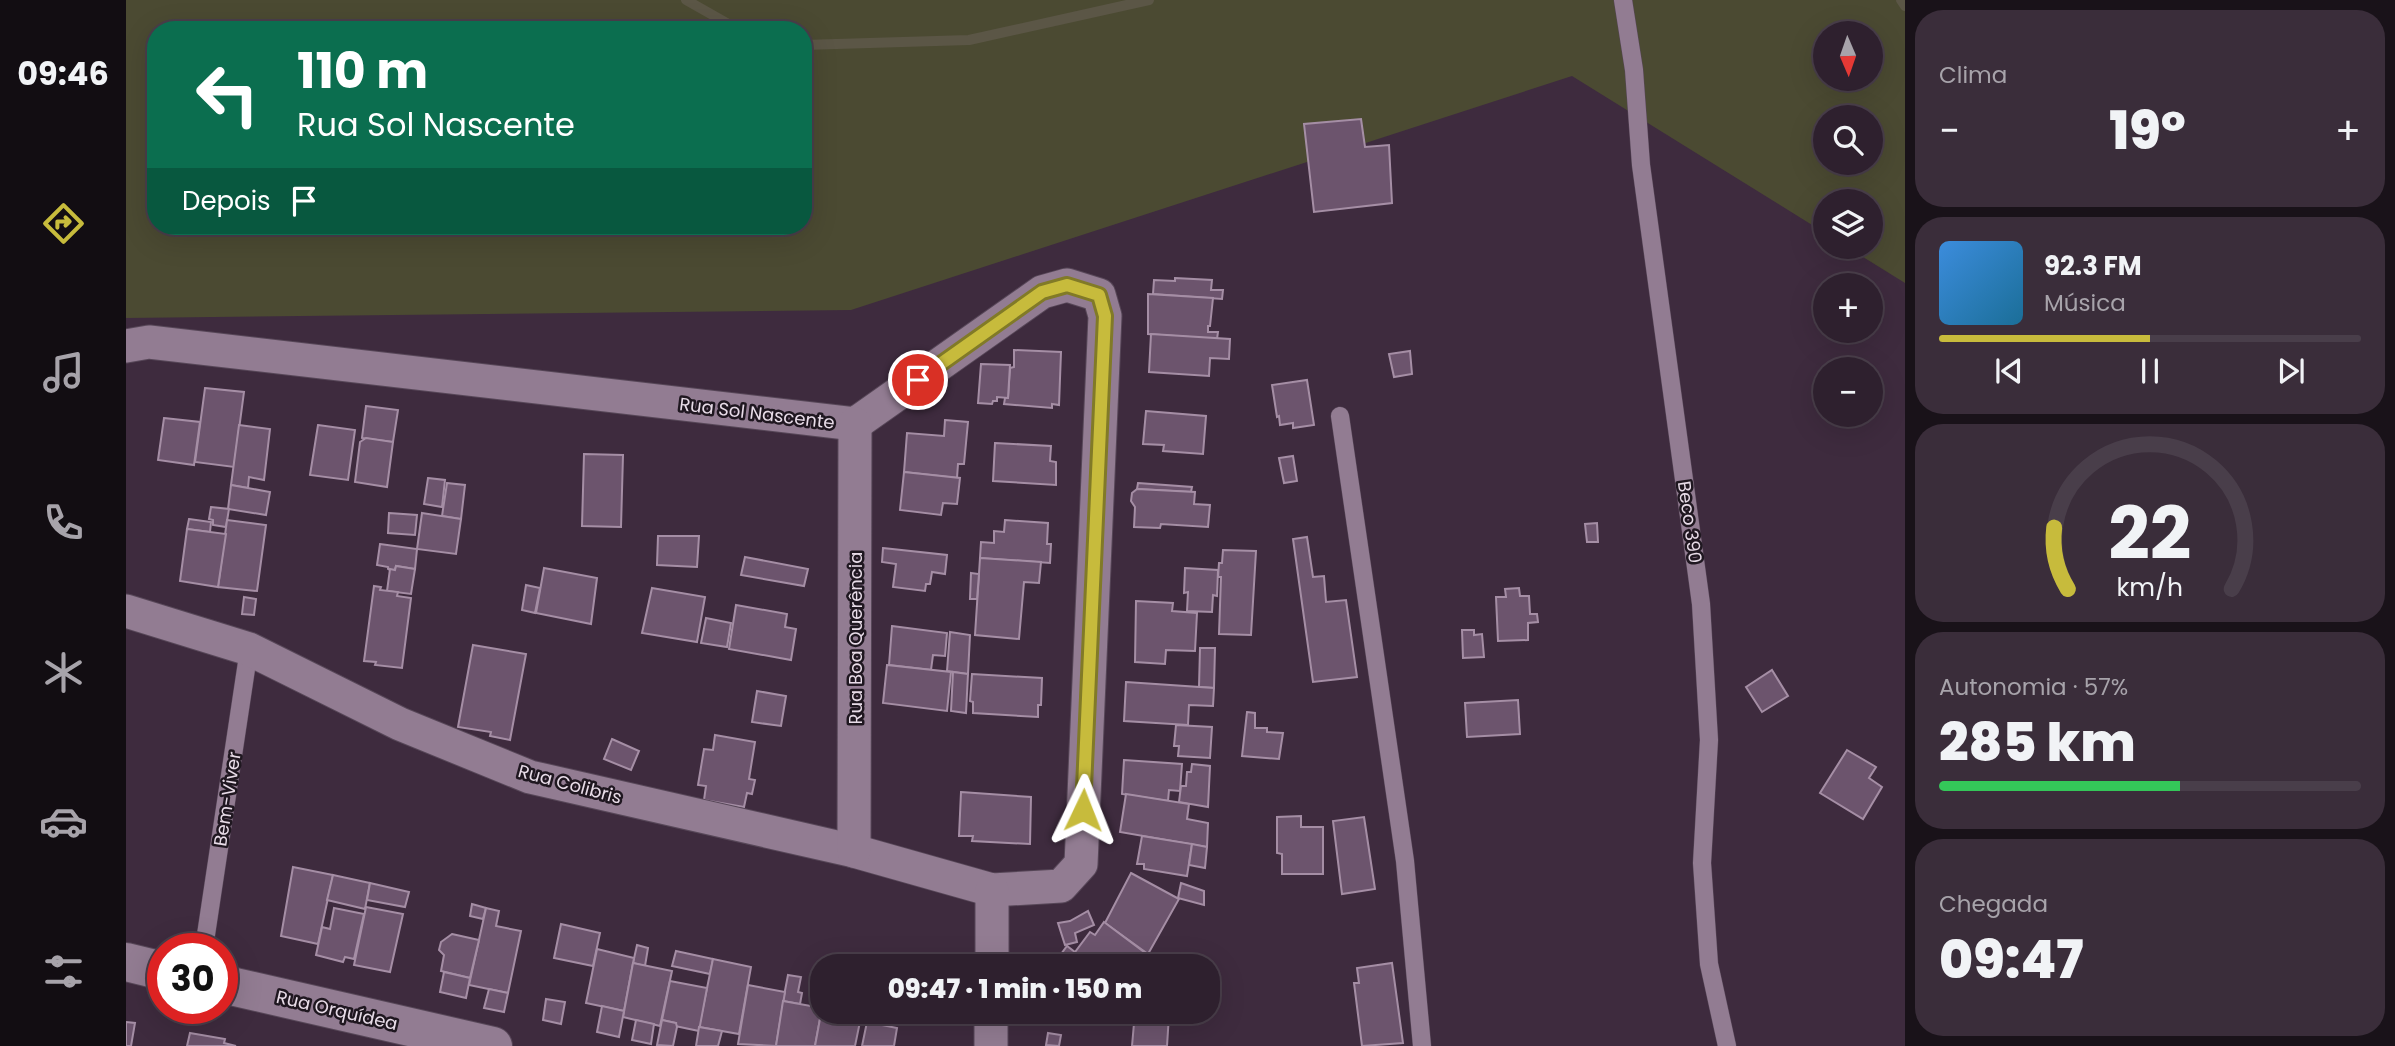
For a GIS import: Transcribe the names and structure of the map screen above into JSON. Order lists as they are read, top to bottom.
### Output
{
  "streets": {
    "street": [
      "Rua Sol Nascente",
      "Rua Boa Querência",
      "Rua Colibris",
      "Rua Orquídea"
    ],
    "lane": ["Beco 390", "Bem-Viver"]
  },
  "crossings": [
    ["Rua Sol Nascente", "Rua Boa Querência"],
    ["Rua Sol Nascente", "Rua Colibris"],
    ["Rua Boa Querência", "Rua Colibris"],
    ["Rua Colibris", "Bem-Viver"]
  ],
  "north": "bottom",
  "page": {
    "tabs": "09:46",
    "tile": [
      "Clima",
      ["Autonomia · 57%", "285 km"],
      ["Chegada", "09:47"]
    ],
    "map_buttons": ["+", "−"],
    "turn": ["110 m", "Rua Sol Nascente"],
    "heat": ["−", "19°", "+"],
    "then": "Depois",
    "song": ["92.3 FM", "Música"],
    "limit": "30",
    "trip": "09:47 · 1 min · 150 m",
    "gauge": ["22", "km/h"]
  }
}
